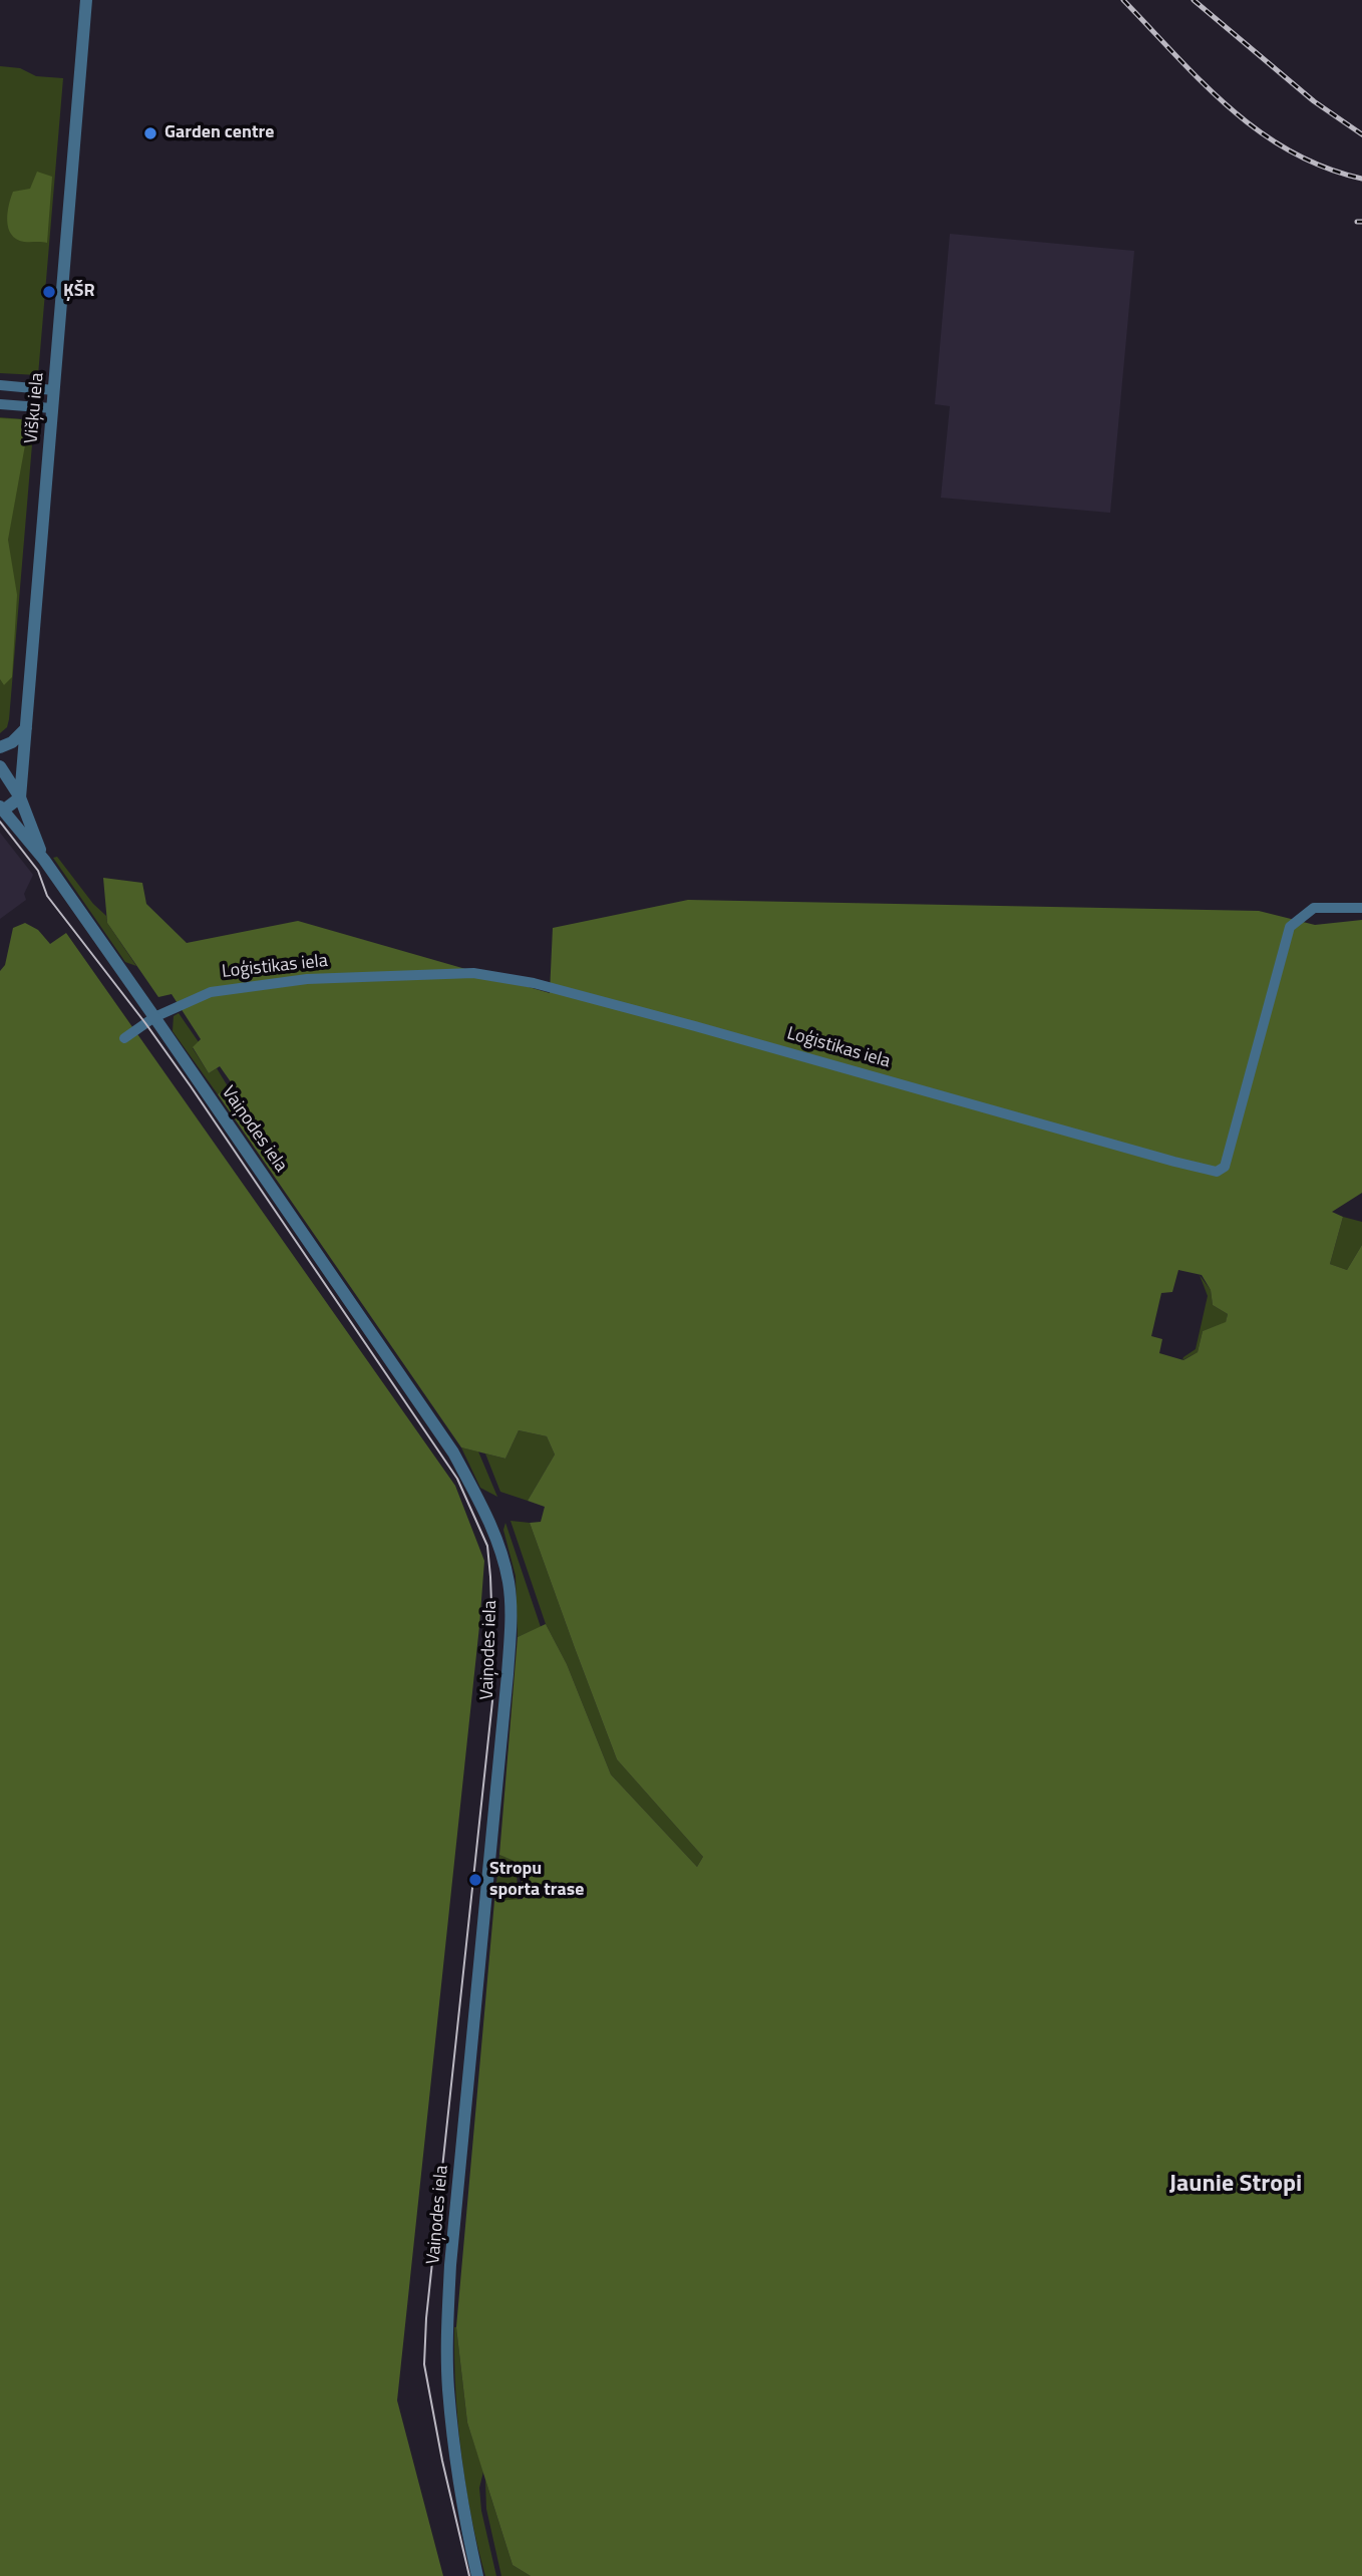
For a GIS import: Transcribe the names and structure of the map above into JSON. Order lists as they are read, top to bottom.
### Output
{
  "streets": {
    "street": ["Višķu iela", "Loģistikas iela", "Vaiņodes iela"]
  },
  "crossings": [
    ["Loģistikas iela", "Vaiņodes iela"]
  ],
  "districts": ["Jaunie Stropi"],
  "places": ["Garden centre", "ĶŠR", "Stropu sporta trase"]
}
